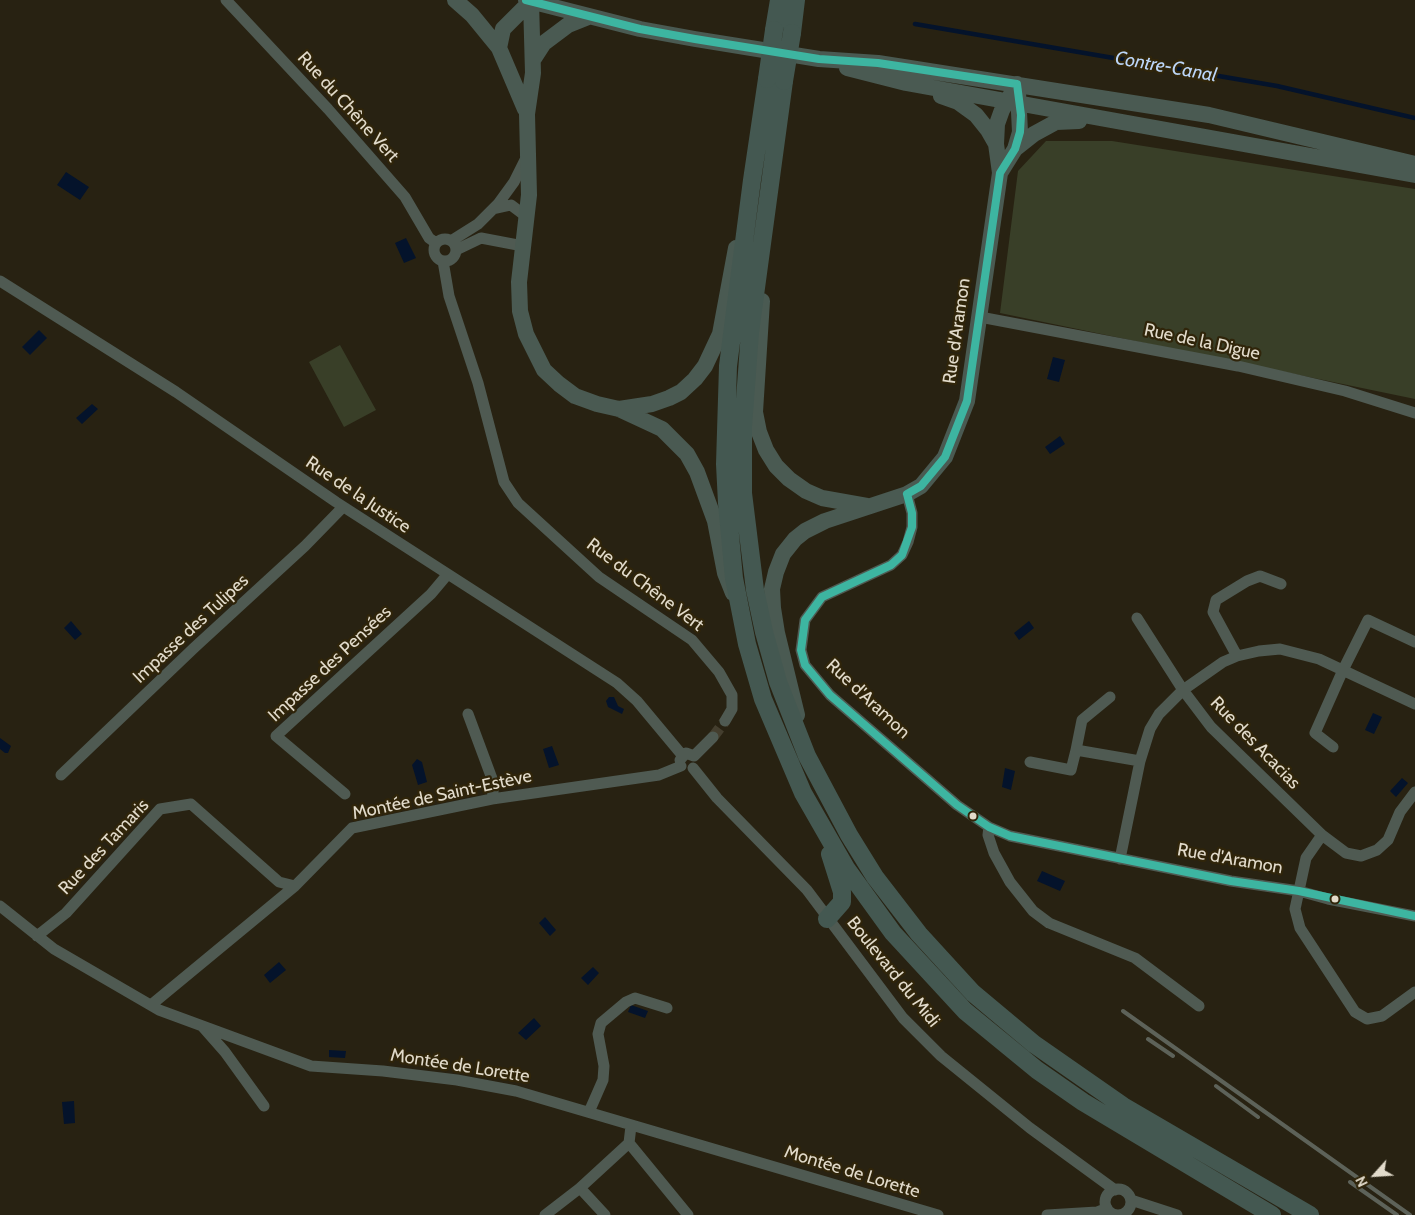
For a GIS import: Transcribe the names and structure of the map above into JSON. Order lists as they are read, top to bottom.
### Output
{
  "streets": {
    "main road": ["Rue d'Aramon"],
    "street": [
      "Rue du Chêne Vert",
      "Rue de la Digue",
      "Rue de la Justice",
      "Impasse des Tulipes",
      "Impasse des Pensées",
      "Rue des Acacias",
      "Montée de Saint-Estève",
      "Rue des Tamaris",
      "Boulevard du Midi",
      "Montée de Lorette"
    ]
  },
  "crossings": [
    ["Rue d'Aramon", "Rue de la Digue"],
    ["Rue de la Justice", "Impasse des Tulipes"],
    ["Rue de la Justice", "Impasse des Pensées"],
    ["Rue de la Justice", "Montée de Saint-Estève"],
    ["Rue de la Justice", "Boulevard du Midi"],
    ["Montée de Saint-Estève", "Rue des Tamaris"],
    ["Montée de Saint-Estève", "Boulevard du Midi"],
    ["Montée de Saint-Estève", "Montée de Lorette"],
    ["Rue des Tamaris", "Montée de Lorette"]
  ],
  "water": ["Contre-Canal"],
  "north": "bottom left"
}
